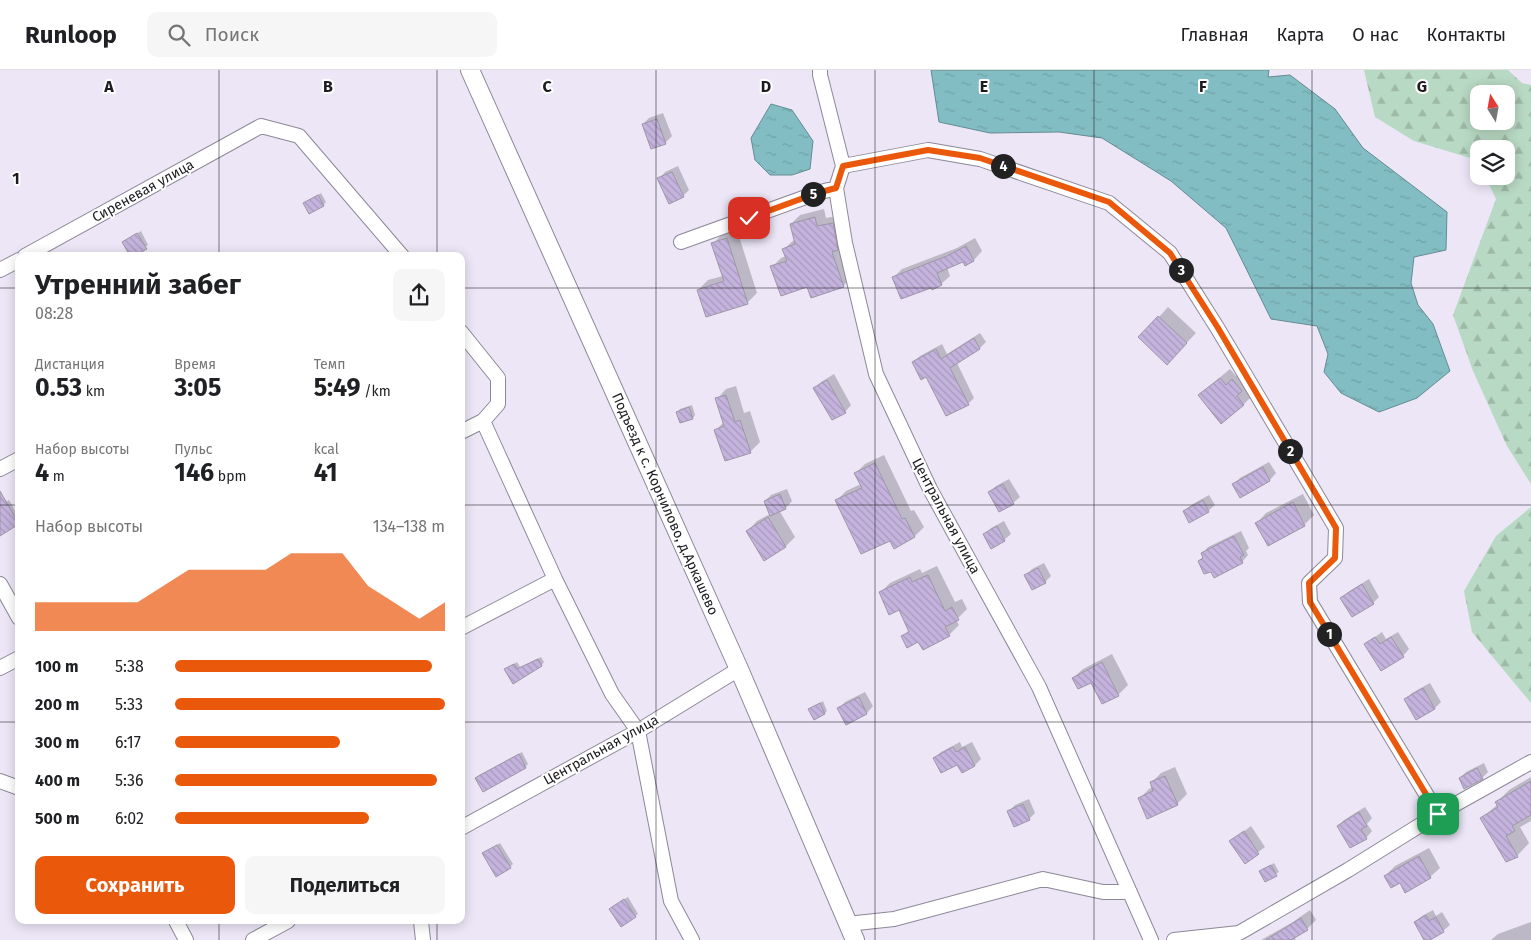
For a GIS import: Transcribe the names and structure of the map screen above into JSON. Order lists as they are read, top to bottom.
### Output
{
  "streets": {
    "street": ["Сиреневая улица", "Подъезд к с. Корнилово, д.Аркашево", "Центральная улица"]
  },
  "crossings": [
    ["Подъезд к с. Корнилово, д.Аркашево", "Центральная улица"]
  ],
  "north": "top",
  "page": {
    "header": "Runloop",
    "search": "Поиск",
    "nav": [
      "Главная",
      "Карта",
      "О нас",
      "Контакты"
    ],
    "pins": [
      "4",
      "5",
      "3",
      "2",
      "1"
    ],
    "heading": ["Утренний забег", "08:28"],
    "stats": [
      ["Дистанция", "0.53 km"],
      ["Время", "3:05"],
      ["Темп", "5:49 /km"],
      ["Набор высоты", "4 m"],
      ["Пульс", "146 bpm"],
      ["kcal", "41"]
    ],
    "chart": ["Набор высоты", "134–138 m"],
    "list": [
      {
        "name": "100 m",
        "note": "5:38"
      },
      {
        "name": "200 m",
        "note": "5:33"
      },
      {
        "name": "300 m",
        "note": "6:17"
      },
      {
        "name": "400 m",
        "note": "5:36"
      },
      {
        "name": "500 m",
        "note": "6:02"
      }
    ],
    "buttons": ["Сохранить", "Поделиться"]
  },
  "grid": {
    "columns": [
      "A",
      "B",
      "C",
      "D",
      "E",
      "F",
      "G"
    ],
    "rows": ["1"]
  }
}
